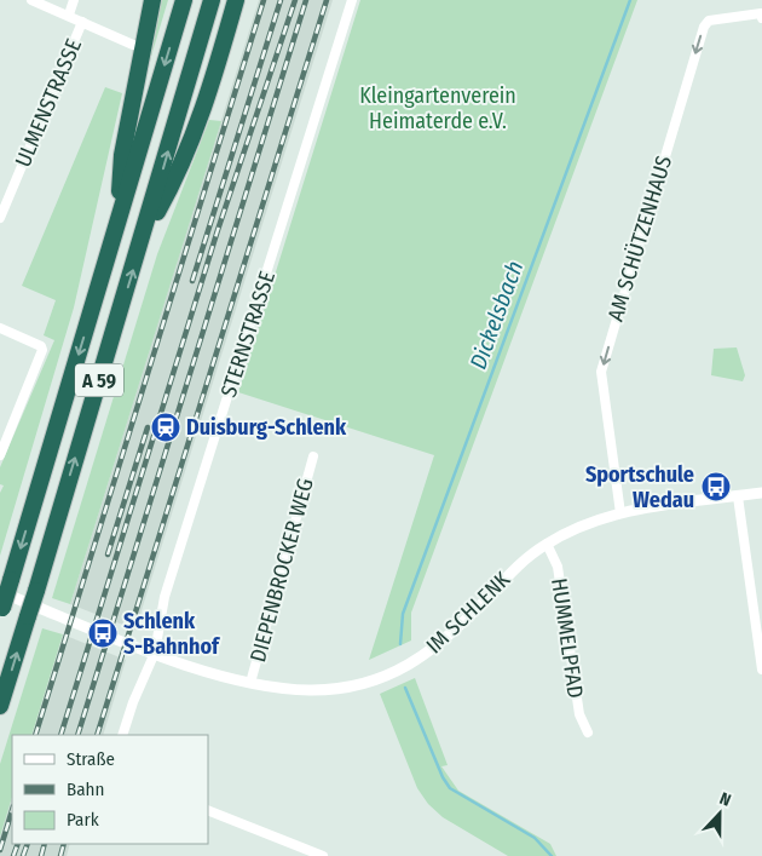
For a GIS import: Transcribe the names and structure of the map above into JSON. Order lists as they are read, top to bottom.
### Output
{
  "streets": {
    "highway": ["A 59"],
    "street": [
      "ULMENSTRASSE",
      "AM SCHÜTZENHAUS",
      "STERNSTRASSE",
      "DIEPENBROCKER WEG",
      "IM SCHLENK",
      "HUMMELPFAD"
    ]
  },
  "crossings": [
    ["AM SCHÜTZENHAUS", "IM SCHLENK"],
    ["STERNSTRASSE", "IM SCHLENK"],
    ["A 59", "IM SCHLENK"],
    ["DIEPENBROCKER WEG", "IM SCHLENK"],
    ["IM SCHLENK", "HUMMELPFAD"]
  ],
  "one_way": ["AM SCHÜTZENHAUS"],
  "water": ["Dickelsbach"],
  "parks": ["Kleingartenverein Heimaterde e.V."],
  "places": {
    "station": ["Duisburg-Schlenk"],
    "bus stop": ["Sportschule Wedau", "Schlenk S-Bahnhof"]
  },
  "legend": ["Straße", "Bahn", "Park"],
  "north": "top"
}
